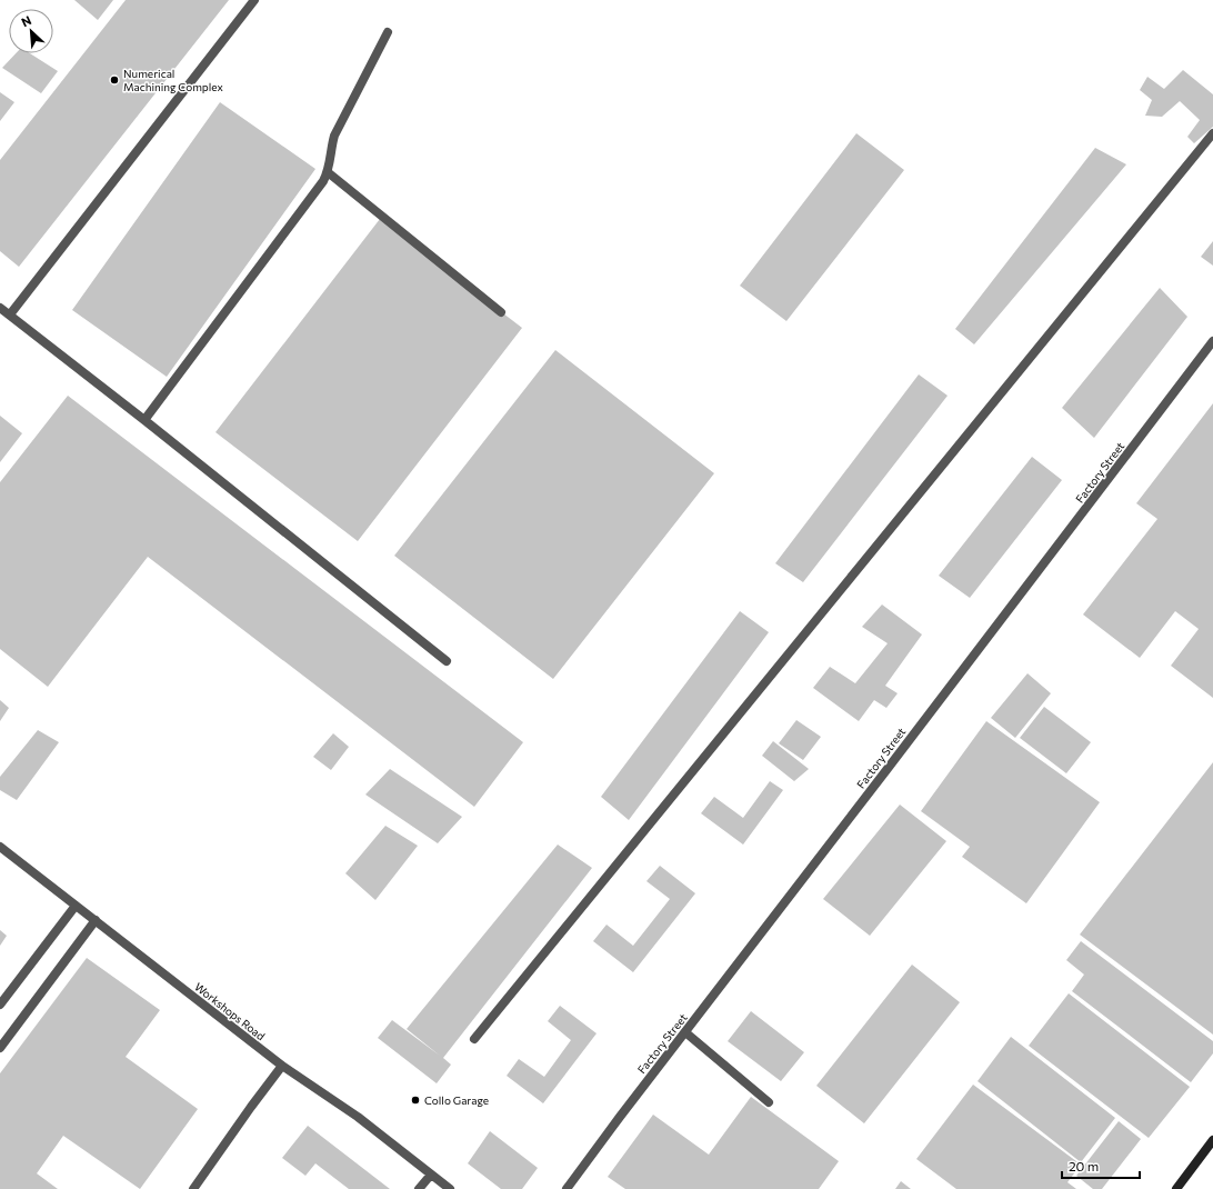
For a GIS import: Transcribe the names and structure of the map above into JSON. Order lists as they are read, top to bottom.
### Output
{
  "streets": {
    "street": ["Factory Street", "Workshops Road"]
  },
  "places": ["Numerical Machining Complex", "Collo Garage"],
  "scale_bar": "20 m",
  "north": "top left"
}
